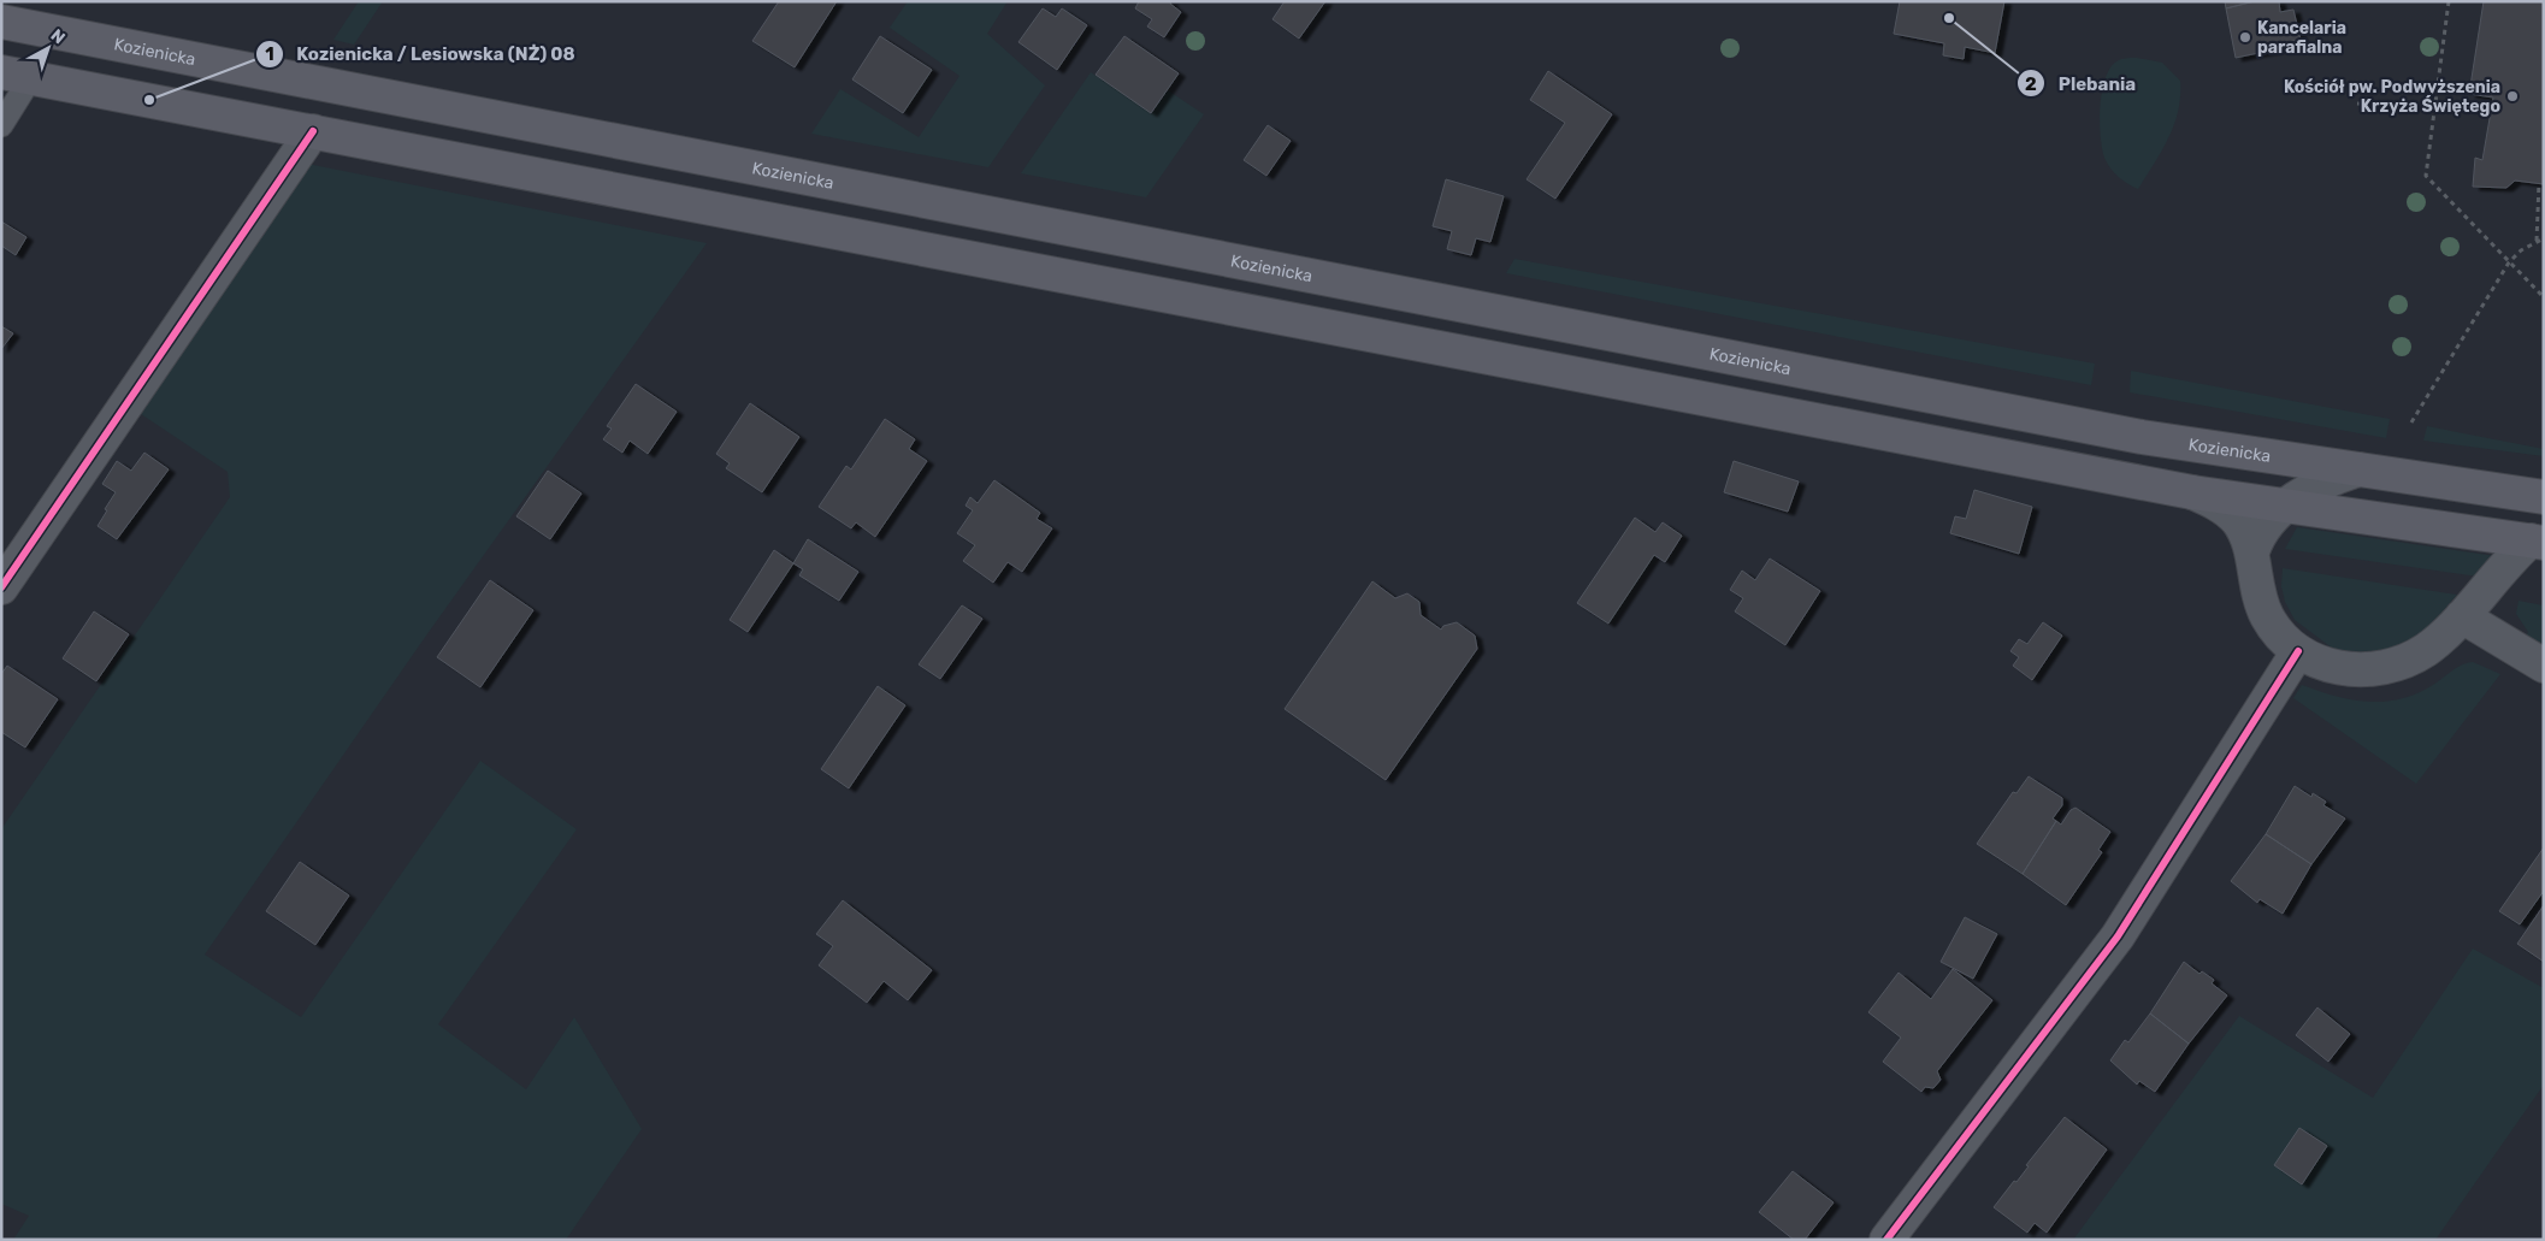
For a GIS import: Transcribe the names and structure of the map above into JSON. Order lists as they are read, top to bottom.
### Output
{
  "streets": {
    "main road": ["Kozienicka"]
  },
  "places": [
    "Plebania",
    "Kancelaria parafialna",
    "Kościół pw. Podwyższenia Krzyża Świętego",
    "Kozienicka / Lesiowska (NŻ) 08"
  ],
  "north": "top right"
}
